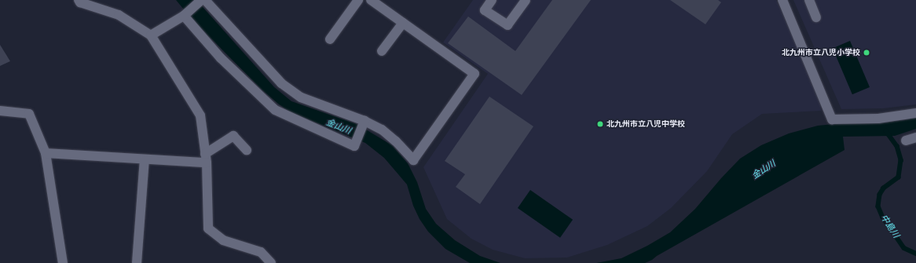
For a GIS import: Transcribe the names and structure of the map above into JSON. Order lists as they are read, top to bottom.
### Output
{
  "water": ["金山川", "中島川"],
  "places": ["北九州市立八児小学校", "北九州市立八児中学校"]
}
